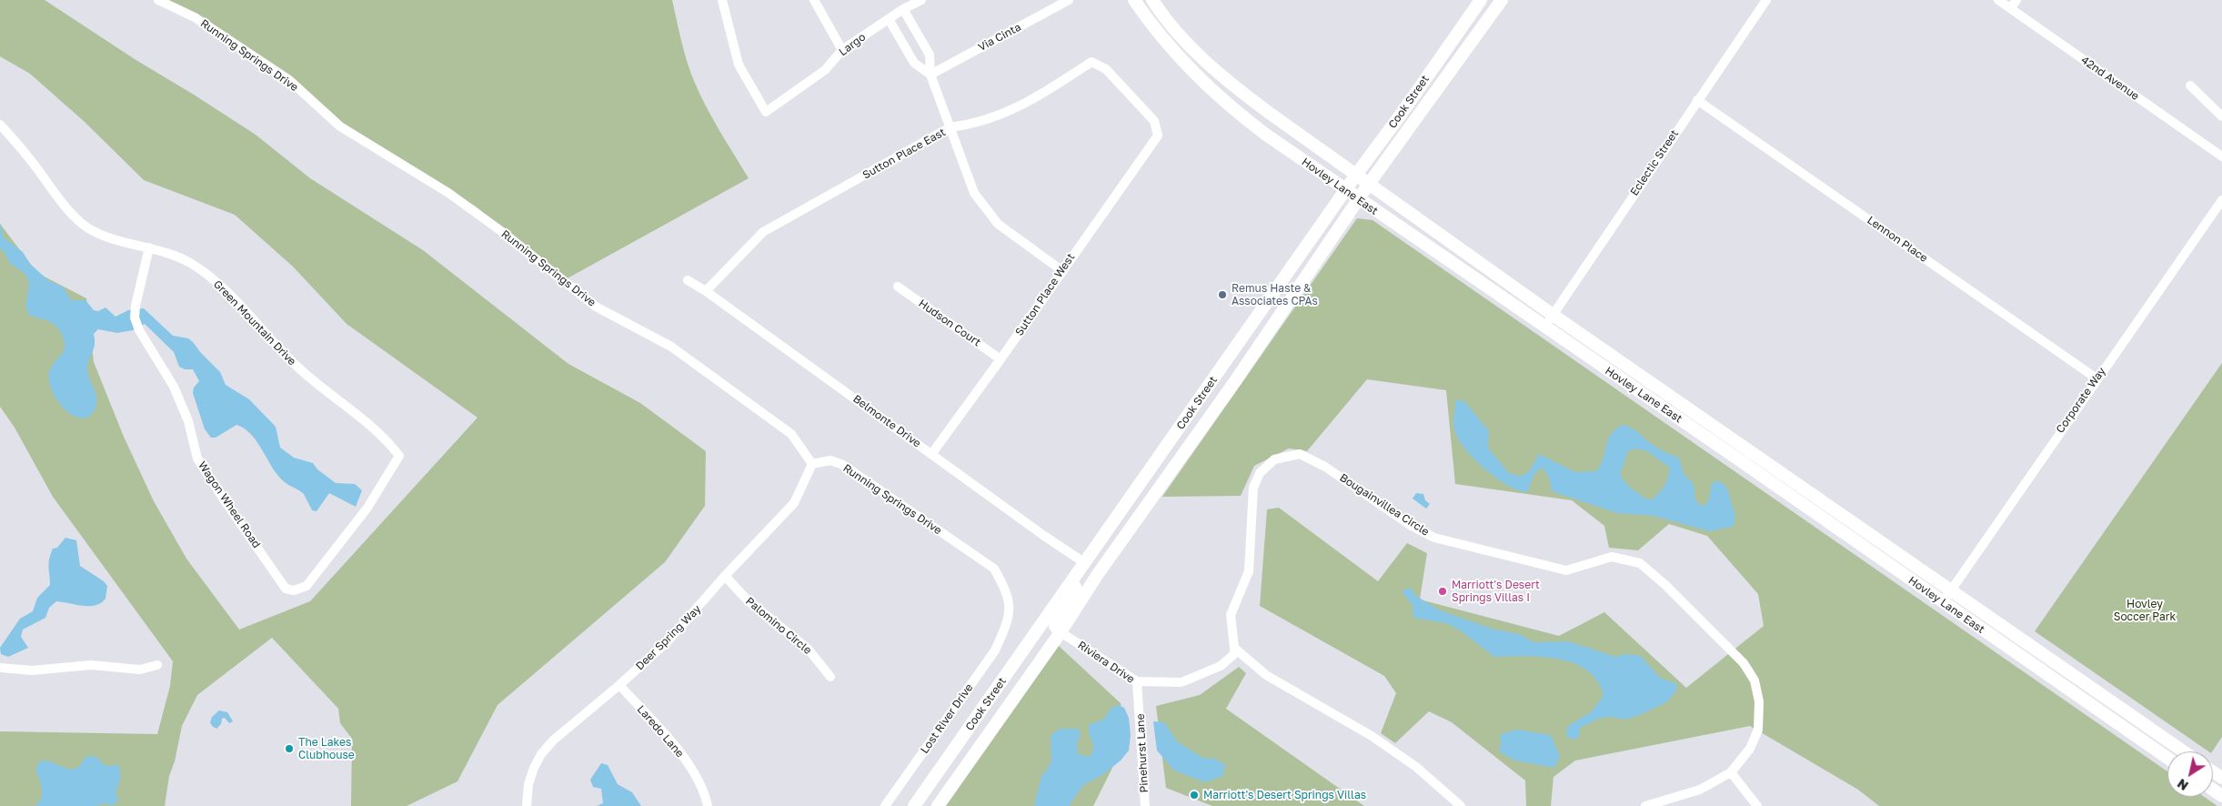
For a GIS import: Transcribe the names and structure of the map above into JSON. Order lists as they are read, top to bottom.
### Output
{
  "streets": {
    "main road": ["Cook Street", "Hovley Lane East"],
    "street": [
      "Via Cinta",
      "Largo",
      "Running Springs Drive",
      "42nd Avenue",
      "Sutton Place East",
      "Eclectic Street",
      "Lennon Place",
      "Sutton Place West",
      "Green Mountain Drive",
      "Hudson Court",
      "Corporate Way",
      "Belmonte Drive",
      "Wagon Wheel Road",
      "Bougainvillea Circle",
      "Palomino Circle",
      "Deer Spring Way",
      "Riviera Drive",
      "Lost River Drive",
      "Laredo Lane",
      "Pinehurst Lane"
    ]
  },
  "crossings": [
    ["Running Springs Drive", "Deer Spring Way"],
    ["Running Springs Drive", "Lost River Drive"],
    ["Cook Street", "Hovley Lane East"],
    ["Cook Street", "Belmonte Drive"],
    ["Cook Street", "Riviera Drive"],
    ["Sutton Place East", "Sutton Place West"],
    ["Sutton Place East", "Belmonte Drive"],
    ["Eclectic Street", "Hovley Lane East"],
    ["Eclectic Street", "Lennon Place"],
    ["Hovley Lane East", "Corporate Way"],
    ["Lennon Place", "Corporate Way"],
    ["Sutton Place West", "Hudson Court"],
    ["Sutton Place West", "Belmonte Drive"],
    ["Green Mountain Drive", "Wagon Wheel Road"],
    ["Palomino Circle", "Deer Spring Way"],
    ["Deer Spring Way", "Laredo Lane"],
    ["Riviera Drive", "Pinehurst Lane"]
  ],
  "parks": ["Hovley Soccer Park"],
  "places": [
    "Remus Haste & Associates CPAs",
    "Marriott's Desert Springs Villas I",
    "The Lakes Clubhouse",
    "Marriott's Desert Springs Villas"
  ],
  "north": "bottom left"
}
